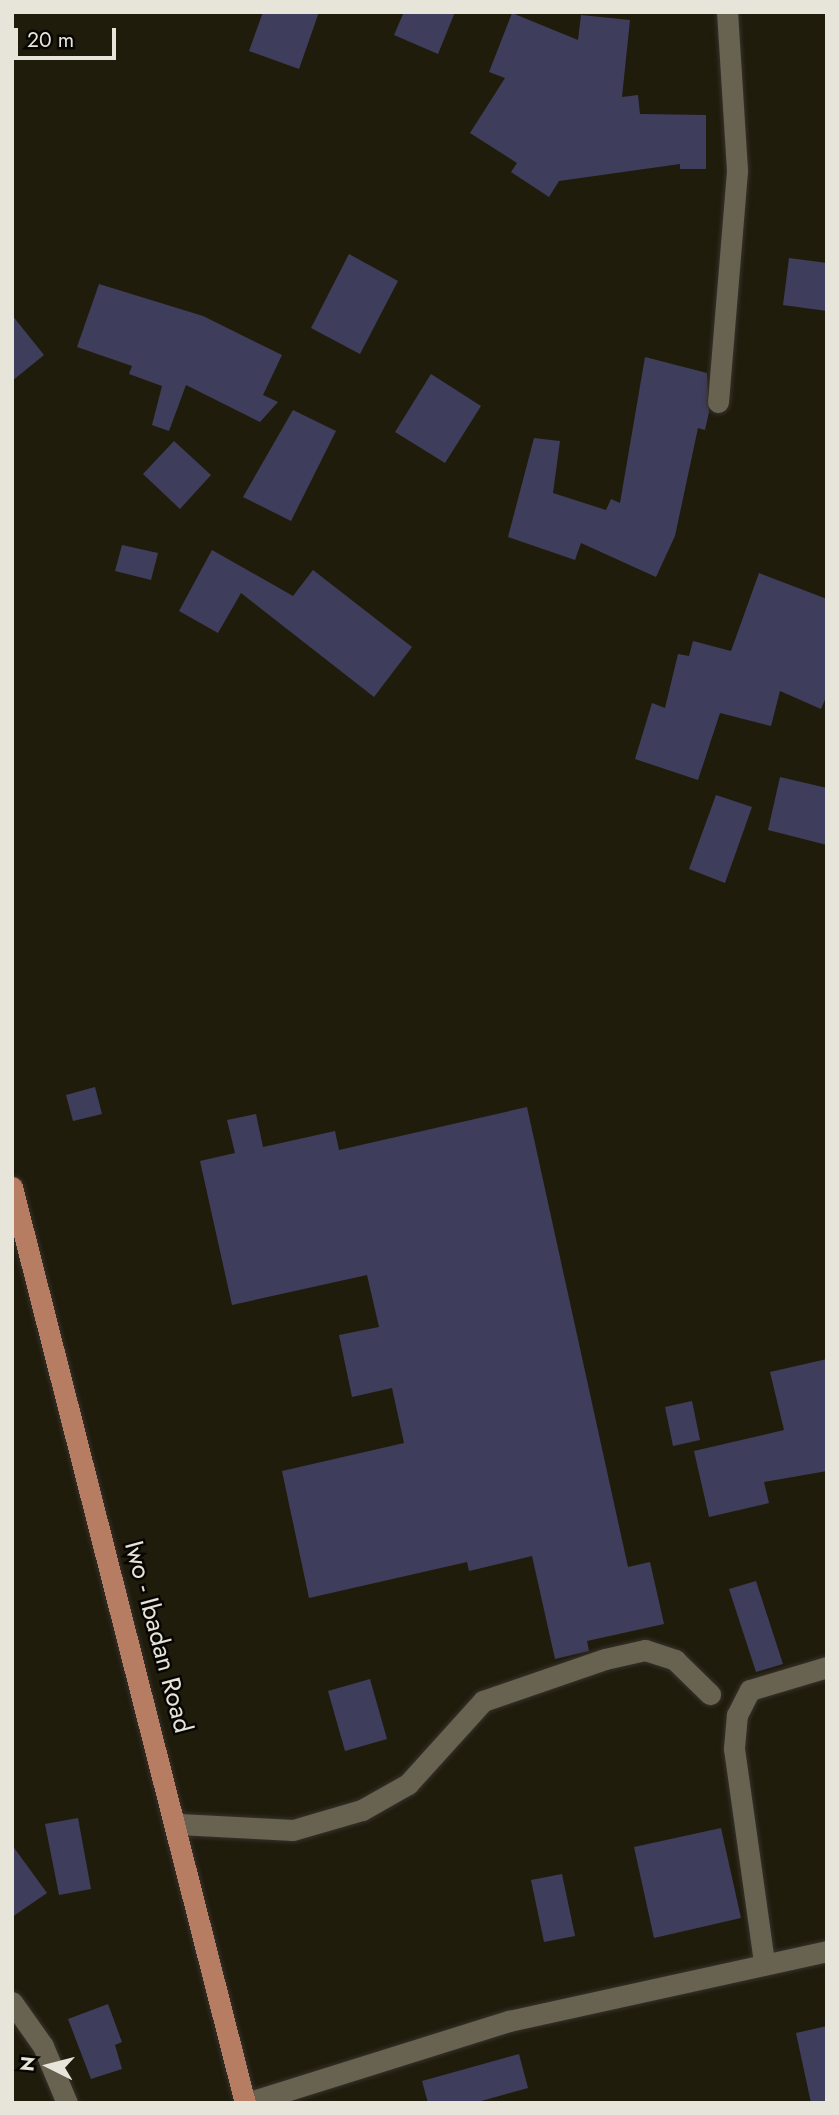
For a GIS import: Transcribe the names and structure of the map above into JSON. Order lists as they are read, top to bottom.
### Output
{
  "streets": {
    "main road": ["Iwo - Ibadan Road"]
  },
  "scale_bar": "20 m",
  "north": "left"
}
